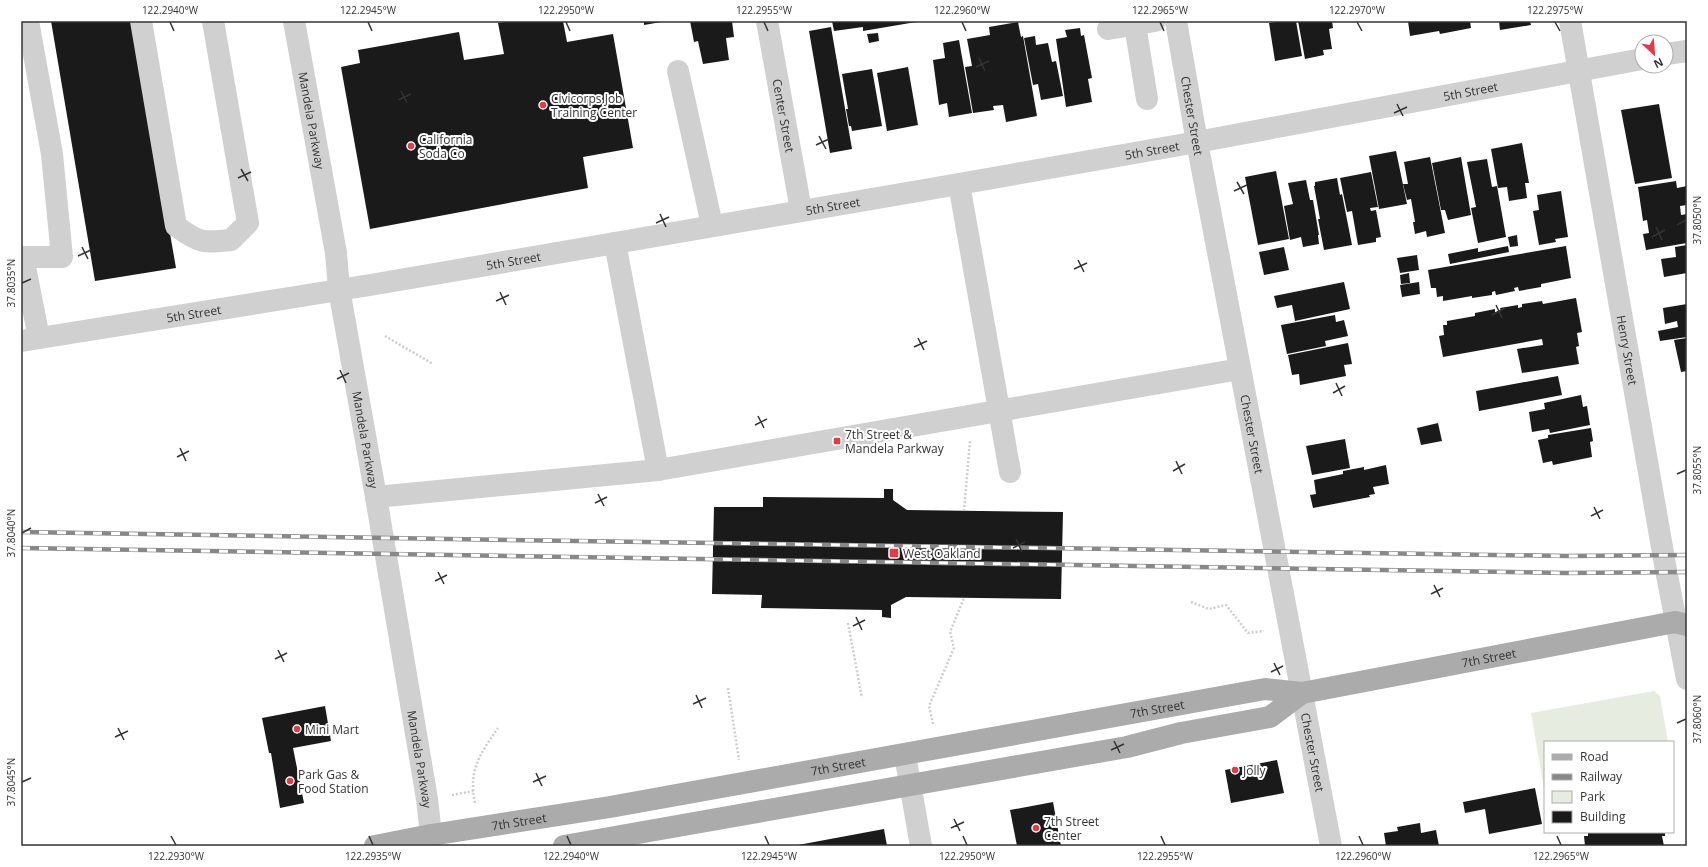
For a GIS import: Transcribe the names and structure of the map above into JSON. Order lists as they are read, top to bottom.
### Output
{
  "streets": {
    "main road": ["7th Street"],
    "street": [
      "5th Street",
      "Center Street",
      "Chester Street",
      "Mandela Parkway",
      "Henry Street"
    ]
  },
  "crossings": [
    ["5th Street", "Center Street"],
    ["5th Street", "Chester Street"],
    ["5th Street", "Mandela Parkway"],
    ["5th Street", "Henry Street"],
    ["Chester Street", "7th Street"],
    ["Mandela Parkway", "7th Street"],
    ["Henry Street", "7th Street"]
  ],
  "places": {
    "other": [
      "Civicorps Job Training Center",
      "California Soda Co",
      "Mini Mart",
      "Jolly",
      "Park Gas & Food Station",
      "7th Street Center"
    ],
    "transit": ["7th Street & Mandela Parkway", "West Oakland"]
  },
  "legend": [
    "Road",
    "Railway",
    "Park",
    "Building"
  ],
  "north": "bottom right",
  "coordinates": [
    "122.2940°W",
    "122.2945°W",
    "122.2950°W",
    "122.2955°W",
    "122.2960°W",
    "122.2965°W",
    "122.2970°W",
    "122.2975°W",
    "37.8050°N",
    "37.8035°N",
    "37.8055°N",
    "37.8040°N",
    "37.8060°N",
    "37.8045°N",
    "122.2930°W",
    "122.2935°W"
  ]
}
